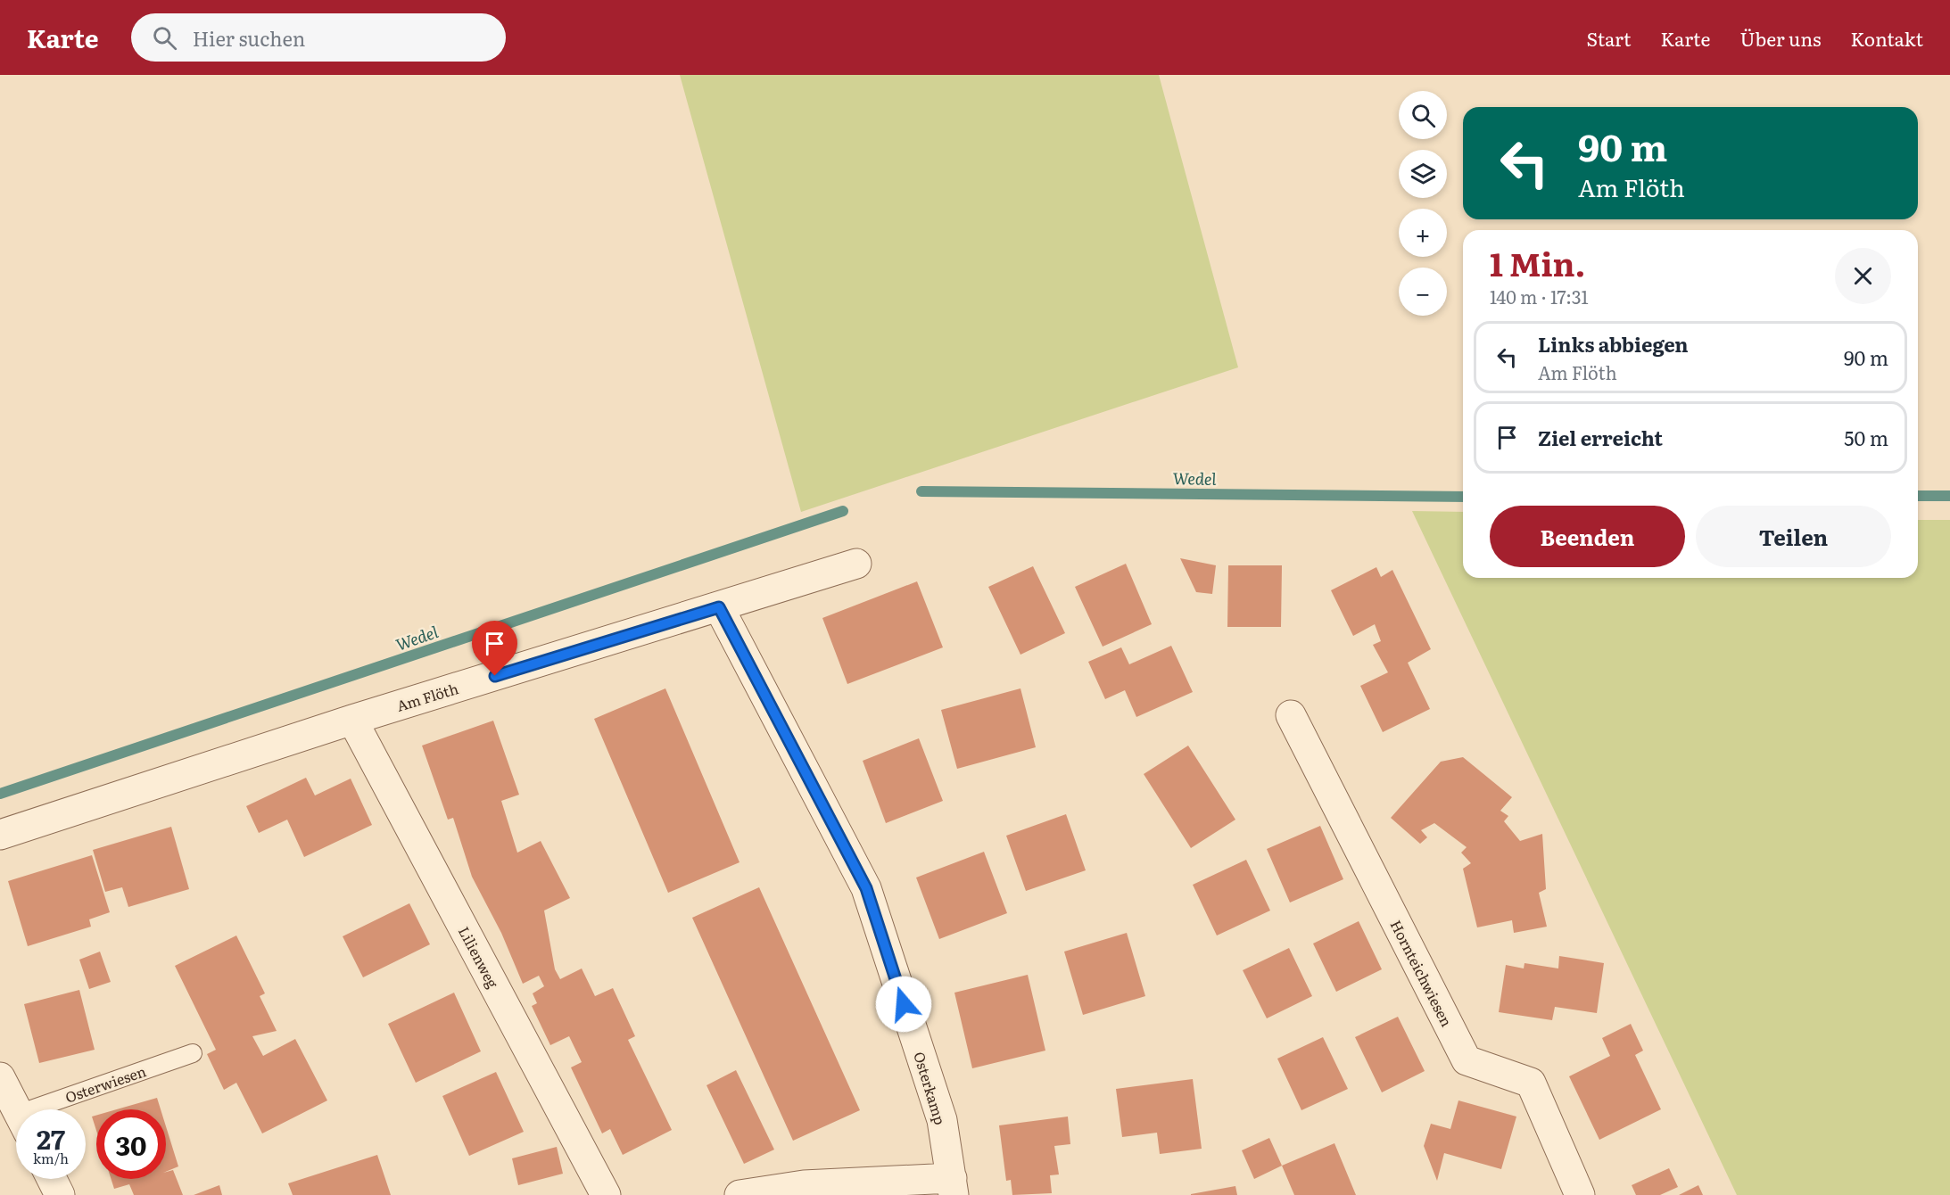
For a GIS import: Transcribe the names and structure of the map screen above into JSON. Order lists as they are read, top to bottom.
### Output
{
  "streets": {
    "street": [
      "Am Flöth",
      "Lilienweg",
      "Hornteichwiesen",
      "Osterwiesen",
      "Osterkamp"
    ]
  },
  "crossings": [
    ["Am Flöth", "Lilienweg"],
    ["Am Flöth", "Osterkamp"]
  ],
  "water": ["Wedel"],
  "page": {
    "header": "Karte",
    "search": "Hier suchen",
    "nav": [
      "Start",
      "Karte",
      "Über uns",
      "Kontakt"
    ],
    "map_buttons": ["+", "−"],
    "turn": ["90 m", "Am Flöth"],
    "heading": ["1 Min.", "140 m · 17:31"],
    "list": [
      {
        "name": "Links abbiegen",
        "note": "Am Flöth",
        "value": "90 m"
      },
      {
        "name": "Ziel erreicht",
        "value": "50 m"
      }
    ],
    "buttons": ["Beenden", "Teilen"],
    "speed": "27 km/h",
    "limit": "30"
  }
}
